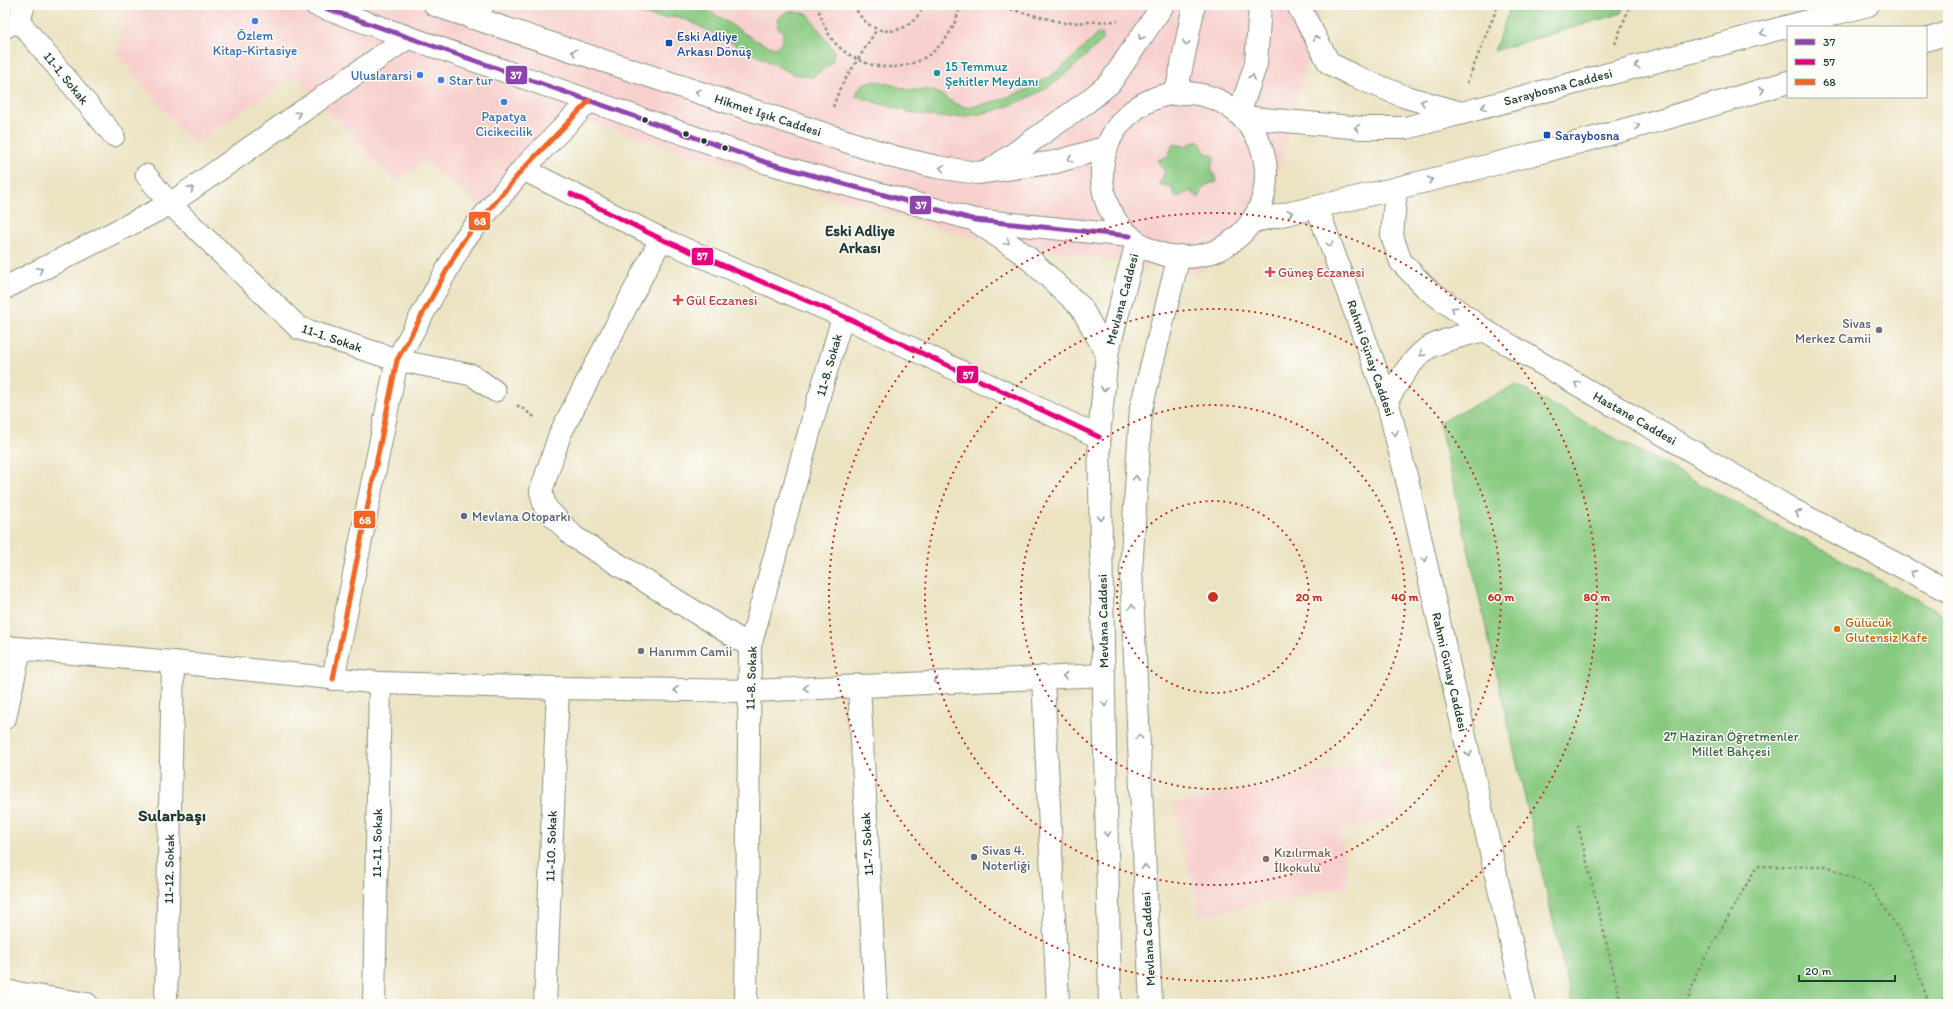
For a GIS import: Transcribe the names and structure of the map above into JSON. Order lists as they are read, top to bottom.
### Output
{
  "streets": {
    "street": [
      "11-1. Sokak",
      "Saraybosna Caddesi",
      "Hikmet Işık Caddesi",
      "Mevlana Caddesi",
      "Rahmi Günay Caddesi",
      "11-8. Sokak",
      "Hastane Caddesi",
      "11-11. Sokak",
      "11-7. Sokak",
      "11-10. Sokak",
      "11-12. Sokak"
    ]
  },
  "one_way": ["Rahmi Günay Caddesi", "Hastane Caddesi"],
  "districts": ["Eski Adliye Arkası", "Sularbaşı"],
  "parks": ["27 Haziran Öğretmenler Millet Bahçesi"],
  "places": {
    "other": [
      "Özlem Kitap-Kirtasiye",
      "15 Temmuz Şehitler Meydanı",
      "Uluslararsi",
      "Star tur",
      "Papatya Cicikecilik",
      "Sivas Merkez Camii",
      "Mevlana Otoparkı",
      "Gülücük Glutensiz Kafe",
      "Hanımın Camii",
      "Sivas 4. Noterliği",
      "Kızılırmak İlkokulu"
    ],
    "transit": ["Eski Adliye Arkası Dönüş", "Saraybosna"],
    "health": ["Güneş Eczanesi", "Gül Eczanesi"]
  },
  "lines": ["transit line 37", "transit line 68", "transit line 57"],
  "legend": ["37", "57", "68"],
  "scale_bar": "20 m",
  "rings": [
    "20 m",
    "40 m",
    "60 m",
    "80 m"
  ]
}
